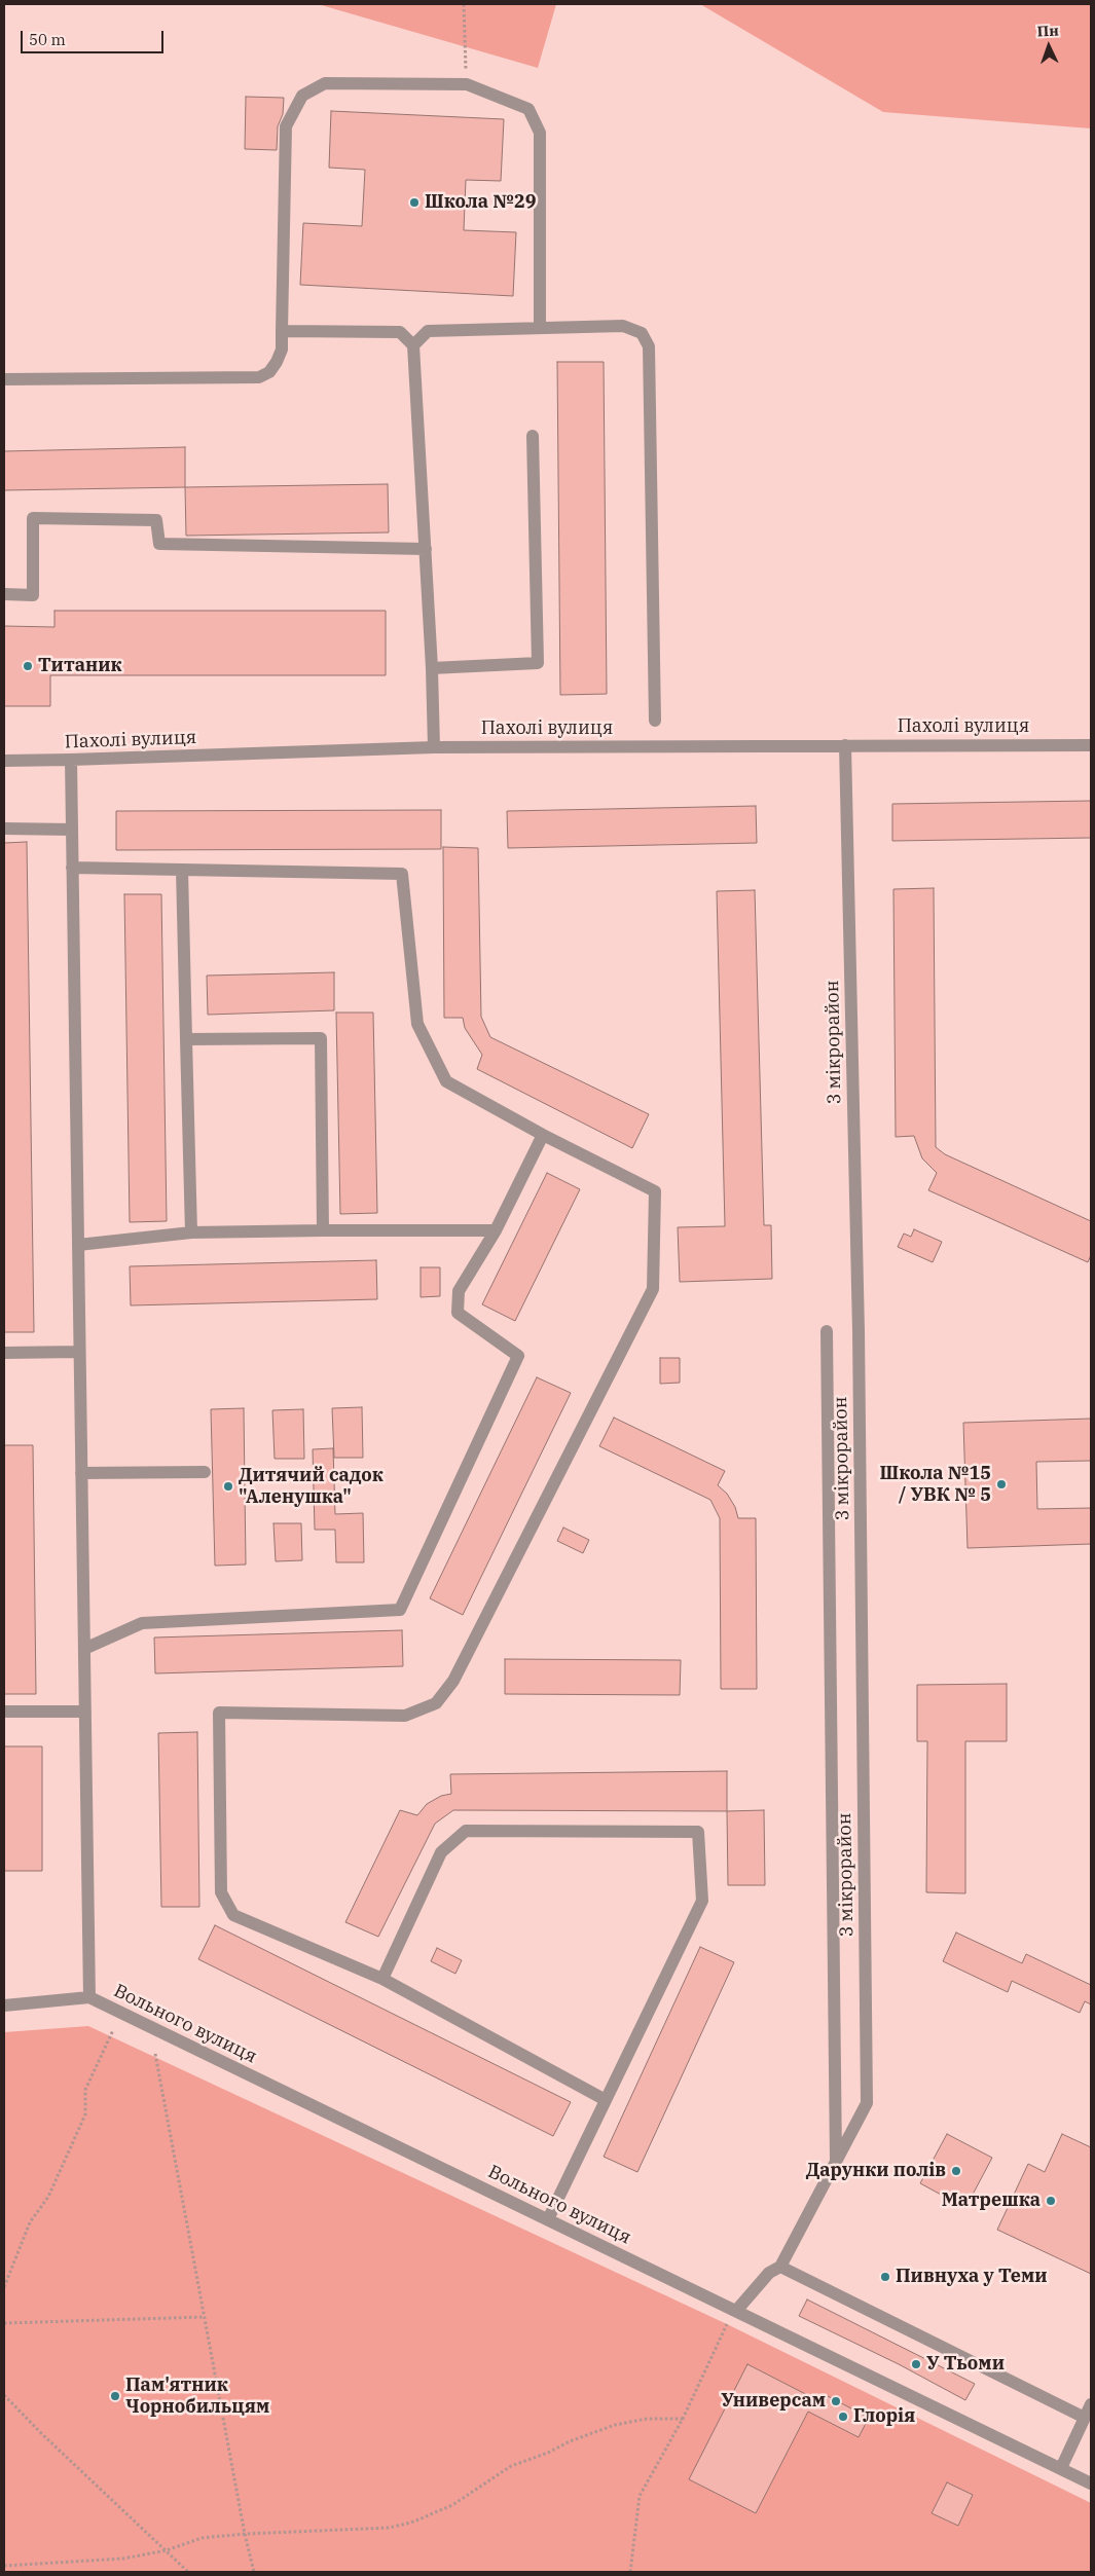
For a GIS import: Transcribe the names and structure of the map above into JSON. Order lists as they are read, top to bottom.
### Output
{
  "streets": {
    "street": ["Пахолі вулиця", "3 мікрорайон", "Вольного вулиця"]
  },
  "crossings": [
    ["Пахолі вулиця", "3 мікрорайон"],
    ["3 мікрорайон", "Вольного вулиця"]
  ],
  "places": [
    "Школа №29",
    "Титаник",
    "Школа №15 / УВК № 5",
    "Дитячий садок \"Аленушка\"",
    "Дарунки полів",
    "Матрешка",
    "Пивнуха у Теми",
    "У Тьоми",
    "Пам'ятник Чорнобильцям",
    "Универсам",
    "Глорія"
  ],
  "scale_bar": "50 m",
  "north": "top"
}
